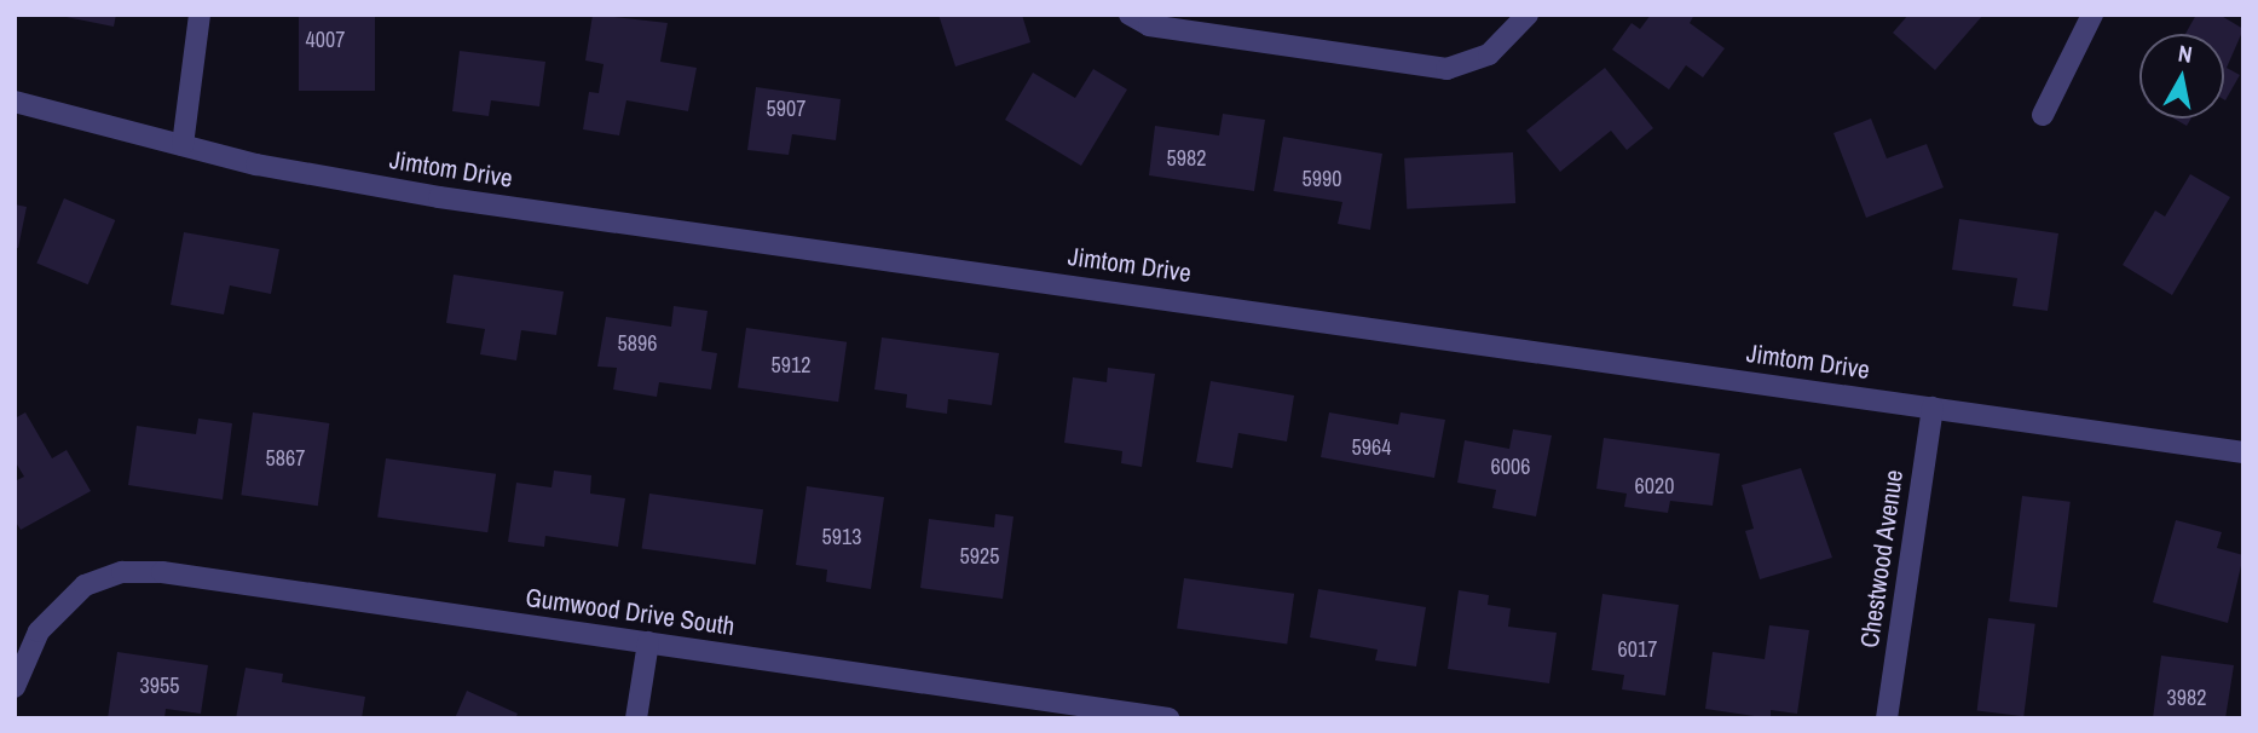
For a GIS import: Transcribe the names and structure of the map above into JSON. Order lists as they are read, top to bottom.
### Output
{
  "streets": {
    "street": ["Jimtom Drive", "Chestwood Avenue", "Gumwood Drive South"]
  },
  "crossings": [
    ["Jimtom Drive", "Chestwood Avenue"]
  ],
  "house_numbers": [
    "4007",
    "5907",
    "5982",
    "5990",
    "5896",
    "5912",
    "5964",
    "5867",
    "6006",
    "6020",
    "5913",
    "5925",
    "6017",
    "3955",
    "3982"
  ],
  "north": "top"
}
